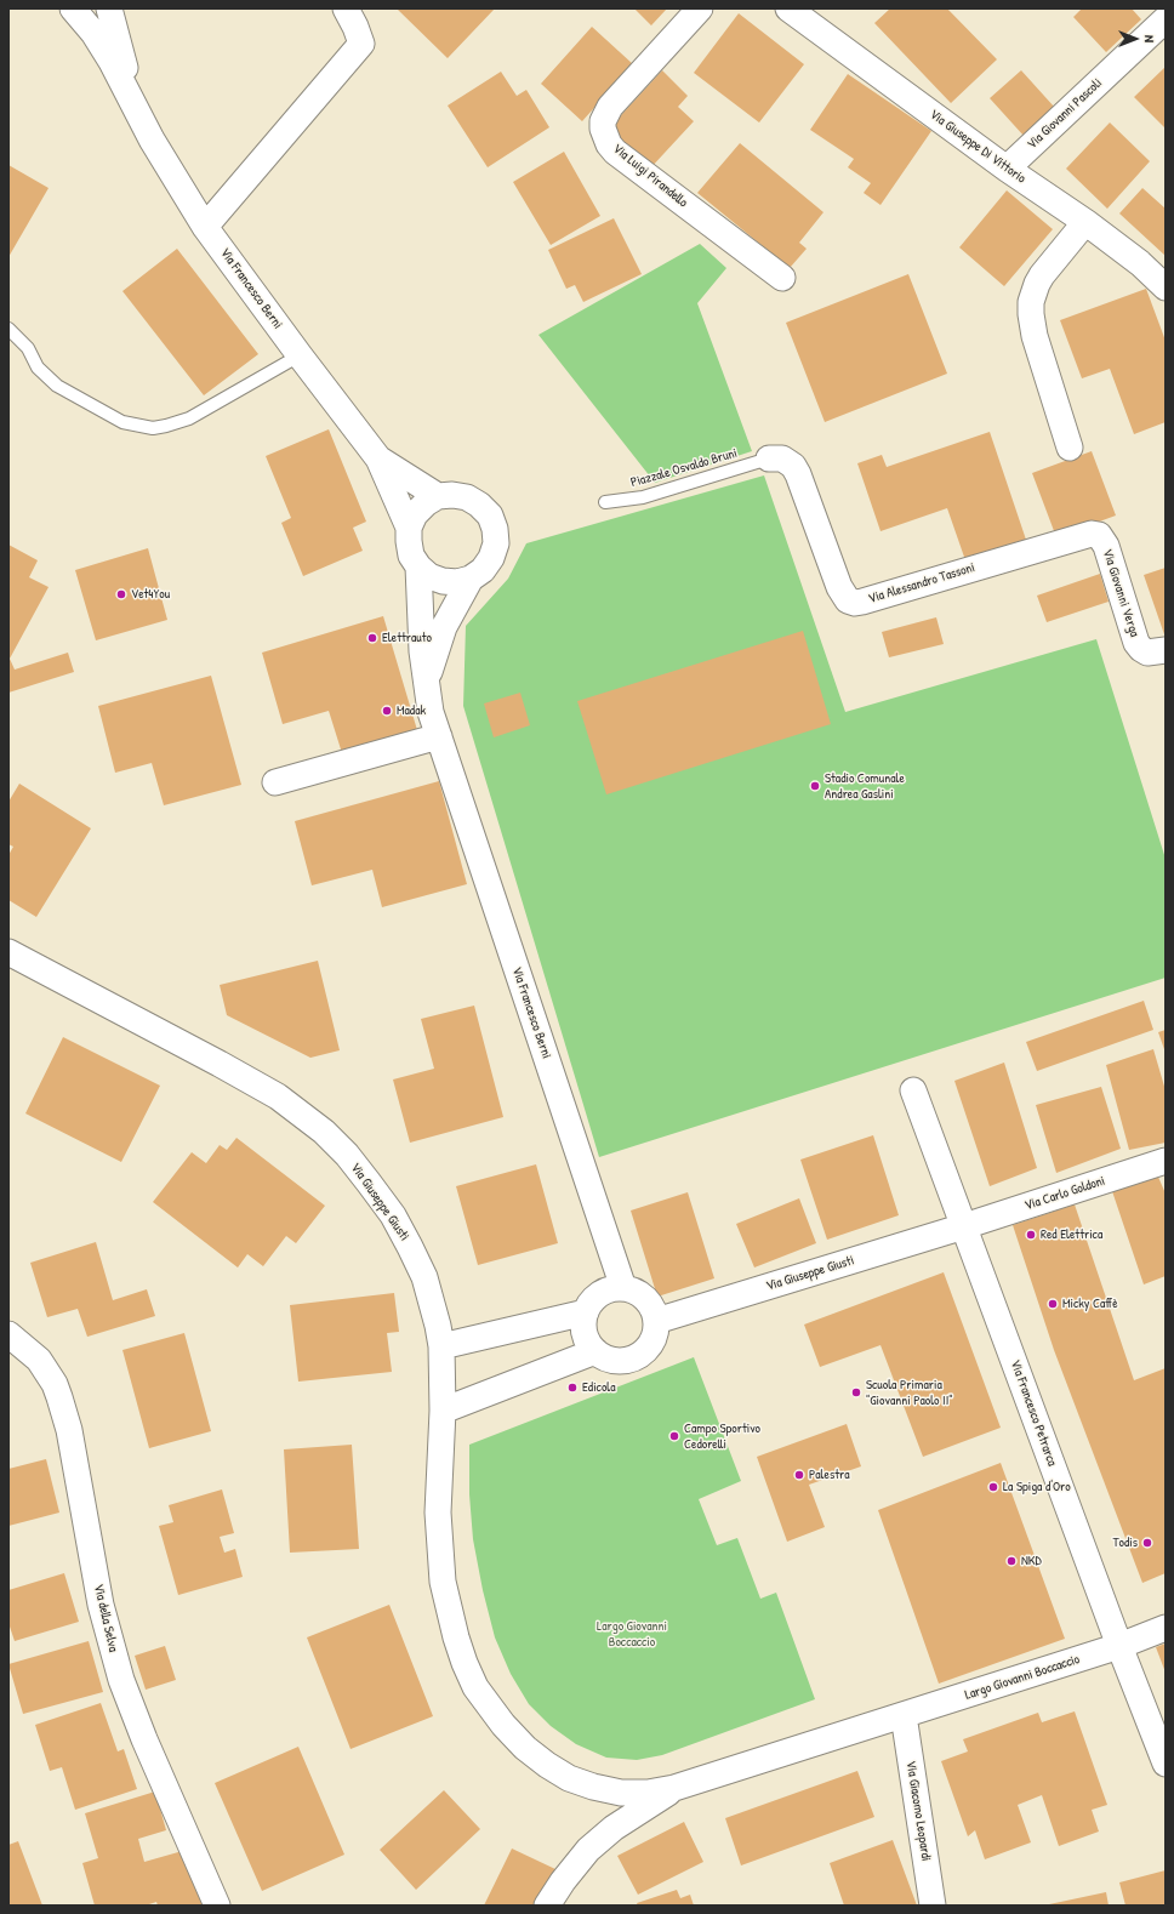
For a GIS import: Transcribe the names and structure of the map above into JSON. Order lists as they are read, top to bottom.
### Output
{
  "streets": {
    "street": [
      "Via Giovanni Pascoli",
      "Via Giuseppe Di Vittorio",
      "Via Luigi Pirandello",
      "Via Francesco Berni",
      "Via Alessandro Tassoni",
      "Via Giovanni Verga",
      "Via Carlo Goldoni",
      "Via Giuseppe Giusti",
      "Via Francesco Petrarca",
      "Via della Selva",
      "Largo Giovanni Boccaccio",
      "Via Giacomo Leopardi"
    ],
    "lane": ["Piazzale Osvaldo Bruni"]
  },
  "crossings": [
    ["Via Giovanni Pascoli", "Via Giuseppe Di Vittorio"],
    ["Via Francesco Berni", "Via Giuseppe Giusti"],
    ["Piazzale Osvaldo Bruni", "Via Alessandro Tassoni"],
    ["Via Alessandro Tassoni", "Via Giovanni Verga"],
    ["Via Carlo Goldoni", "Via Giuseppe Giusti"],
    ["Via Carlo Goldoni", "Via Francesco Petrarca"],
    ["Via Giuseppe Giusti", "Via Francesco Petrarca"],
    ["Via Giuseppe Giusti", "Largo Giovanni Boccaccio"],
    ["Via Francesco Petrarca", "Largo Giovanni Boccaccio"],
    ["Largo Giovanni Boccaccio", "Via Giacomo Leopardi"]
  ],
  "parks": ["Largo Giovanni Boccaccio"],
  "places": [
    "Vet4You",
    "Elettrauto",
    "Madak",
    "Stadio Comunale Andrea Gaslini",
    "Red Elettrica",
    "Micky Caffè",
    "Edicola",
    "Scuola Primaria \"Giovanni Paolo II\"",
    "Campo Sportivo Cedorelli",
    "Palestra",
    "La Spiga d'Oro",
    "Todis",
    "NKD"
  ],
  "north": "right"
}
